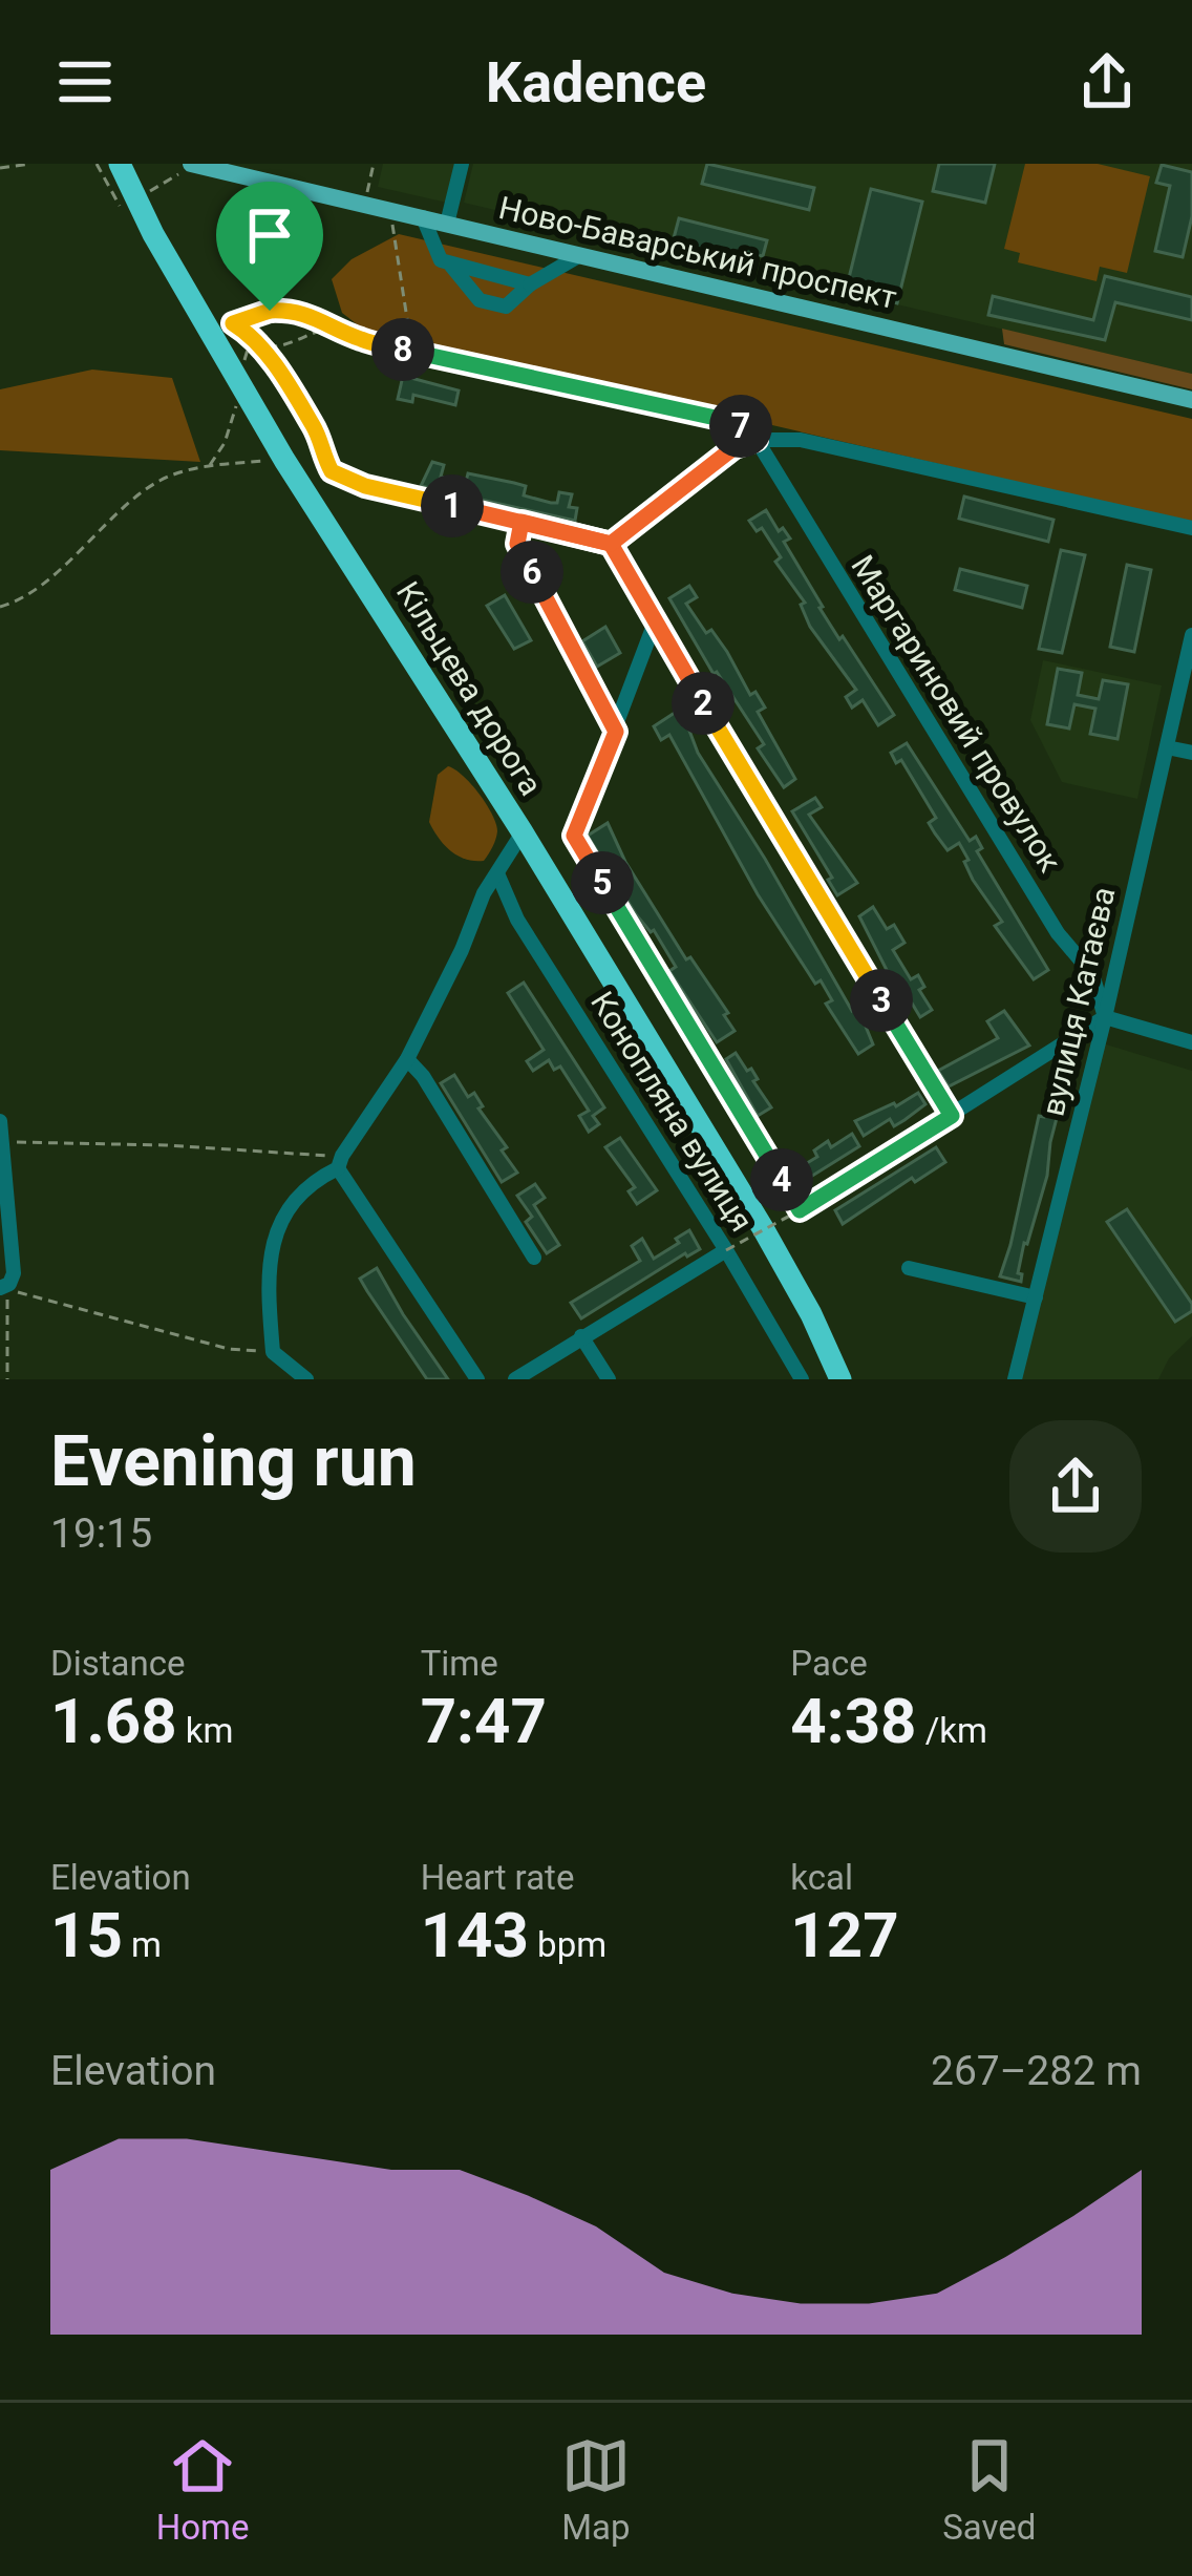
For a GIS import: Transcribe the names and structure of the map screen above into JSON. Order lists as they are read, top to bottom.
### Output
{
  "streets": {
    "highway": ["Кільцева дорога"],
    "main road": ["Ново-Баварський проспект"],
    "street": ["Маргариновий провулок", "вулиця Катаєва", "Конопляна вулиця"]
  },
  "crossings": [
    ["Маргариновий провулок", "вулиця Катаєва"]
  ],
  "page": {
    "header": "Kadence",
    "pins": [
      "8",
      "7",
      "1",
      "6",
      "2",
      "5",
      "3",
      "4"
    ],
    "heading": ["Evening run", "19:15"],
    "stats": [
      ["Distance", "1.68 km"],
      ["Time", "7:47"],
      ["Pace", "4:38 /km"],
      ["Elevation", "15 m"],
      ["Heart rate", "143 bpm"],
      ["kcal", "127"]
    ],
    "chart": ["Elevation", "267–282 m"],
    "tabs": ["Home", "Map", "Saved"]
  }
}
